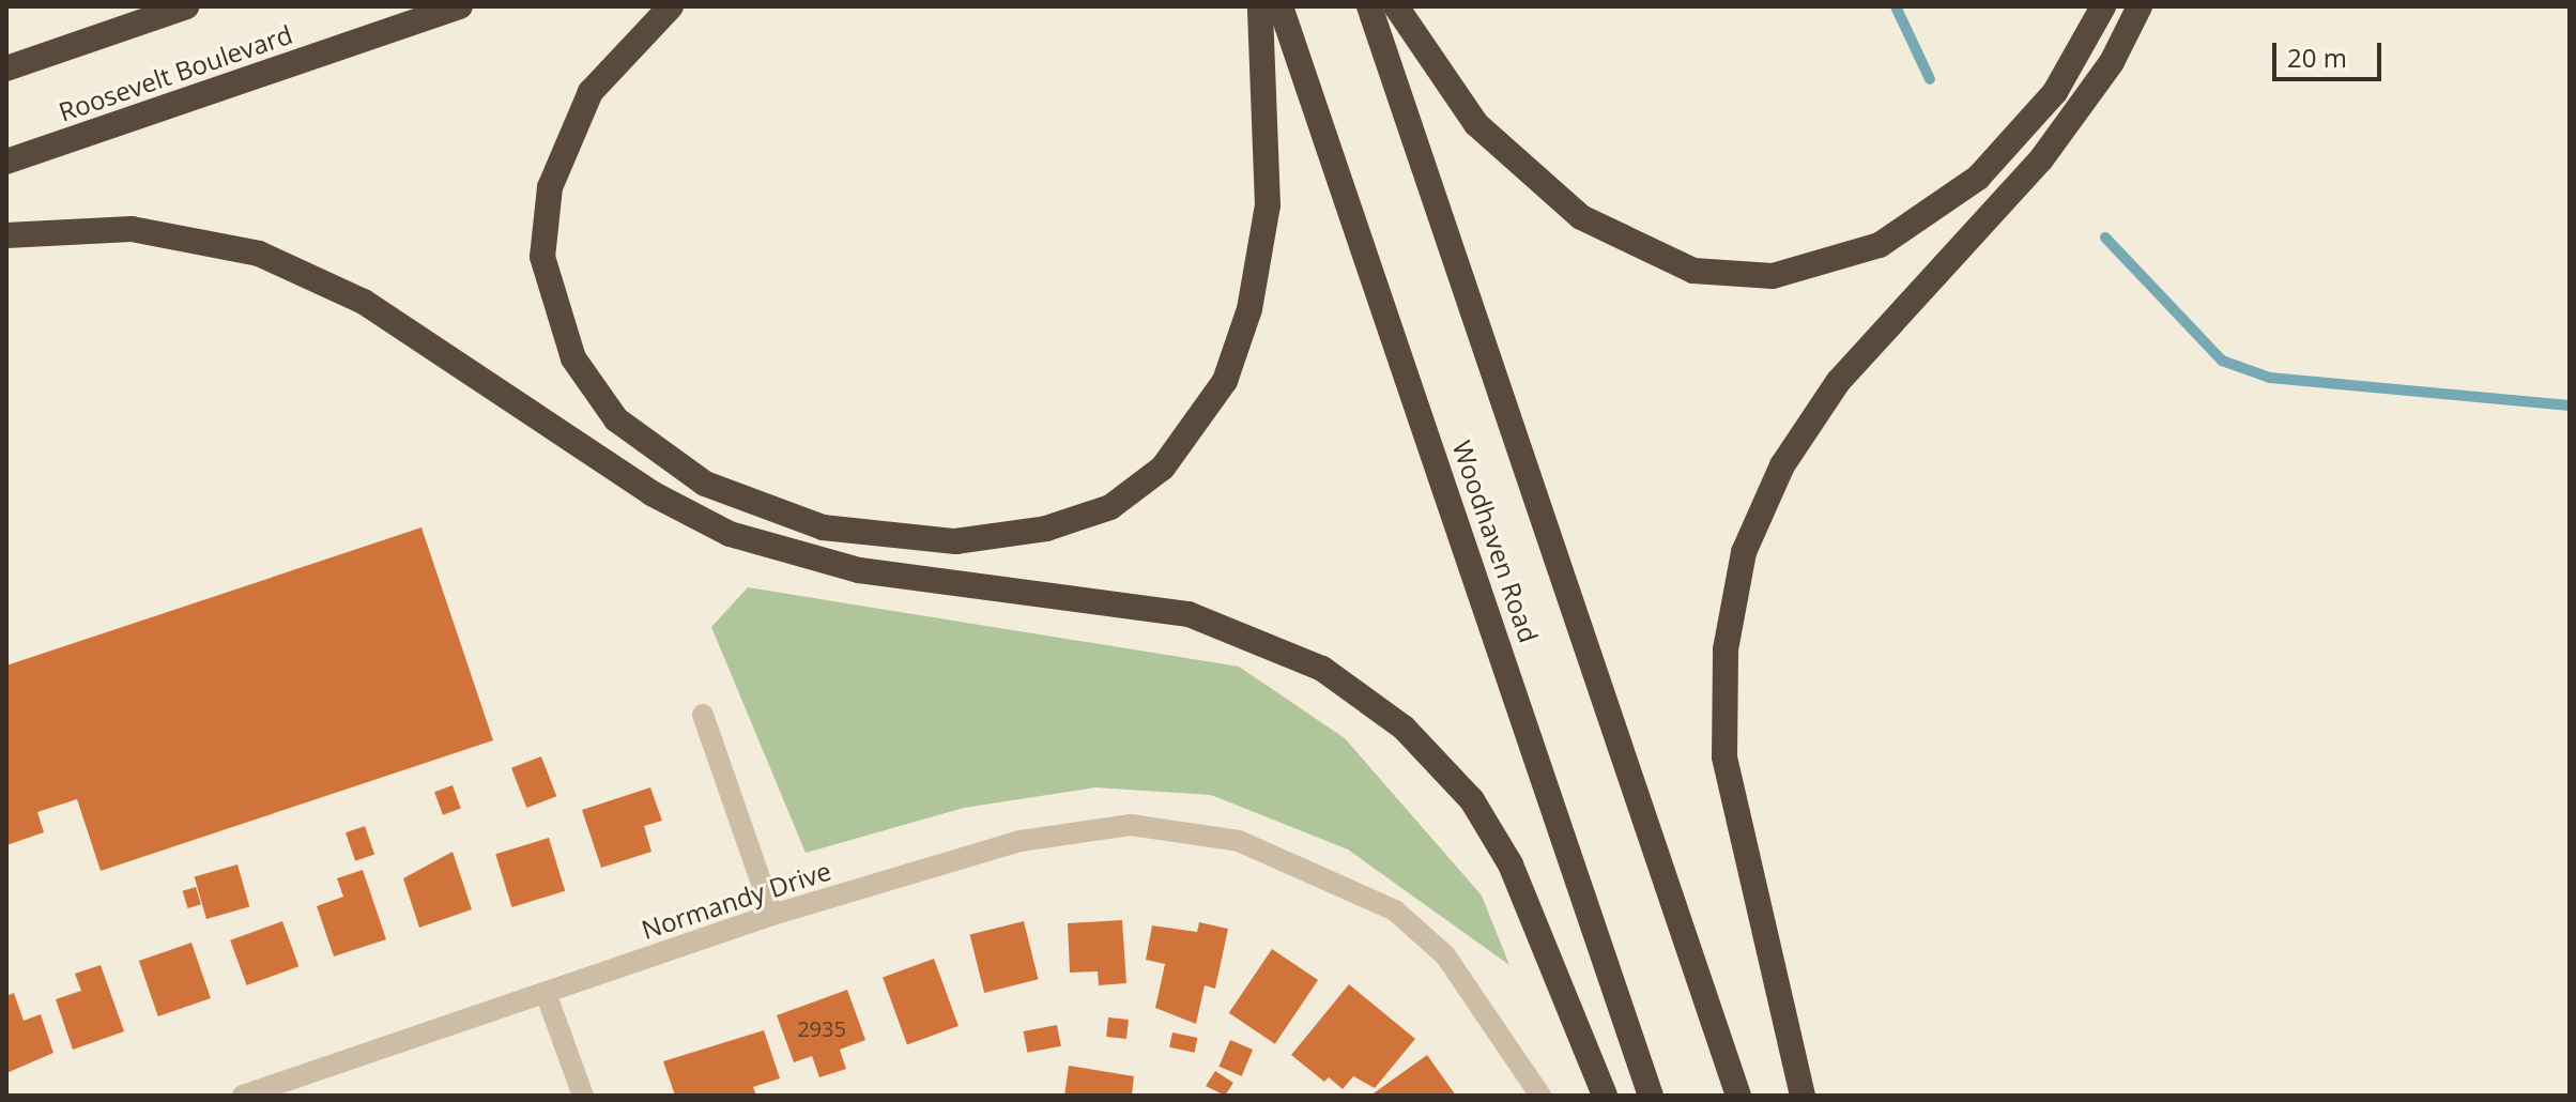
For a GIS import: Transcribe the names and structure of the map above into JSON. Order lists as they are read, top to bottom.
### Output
{
  "streets": {
    "highway": ["Roosevelt Boulevard", "Woodhaven Road"],
    "street": ["Normandy Drive"]
  },
  "house_numbers": ["2935"],
  "scale_bar": "20 m"
}
